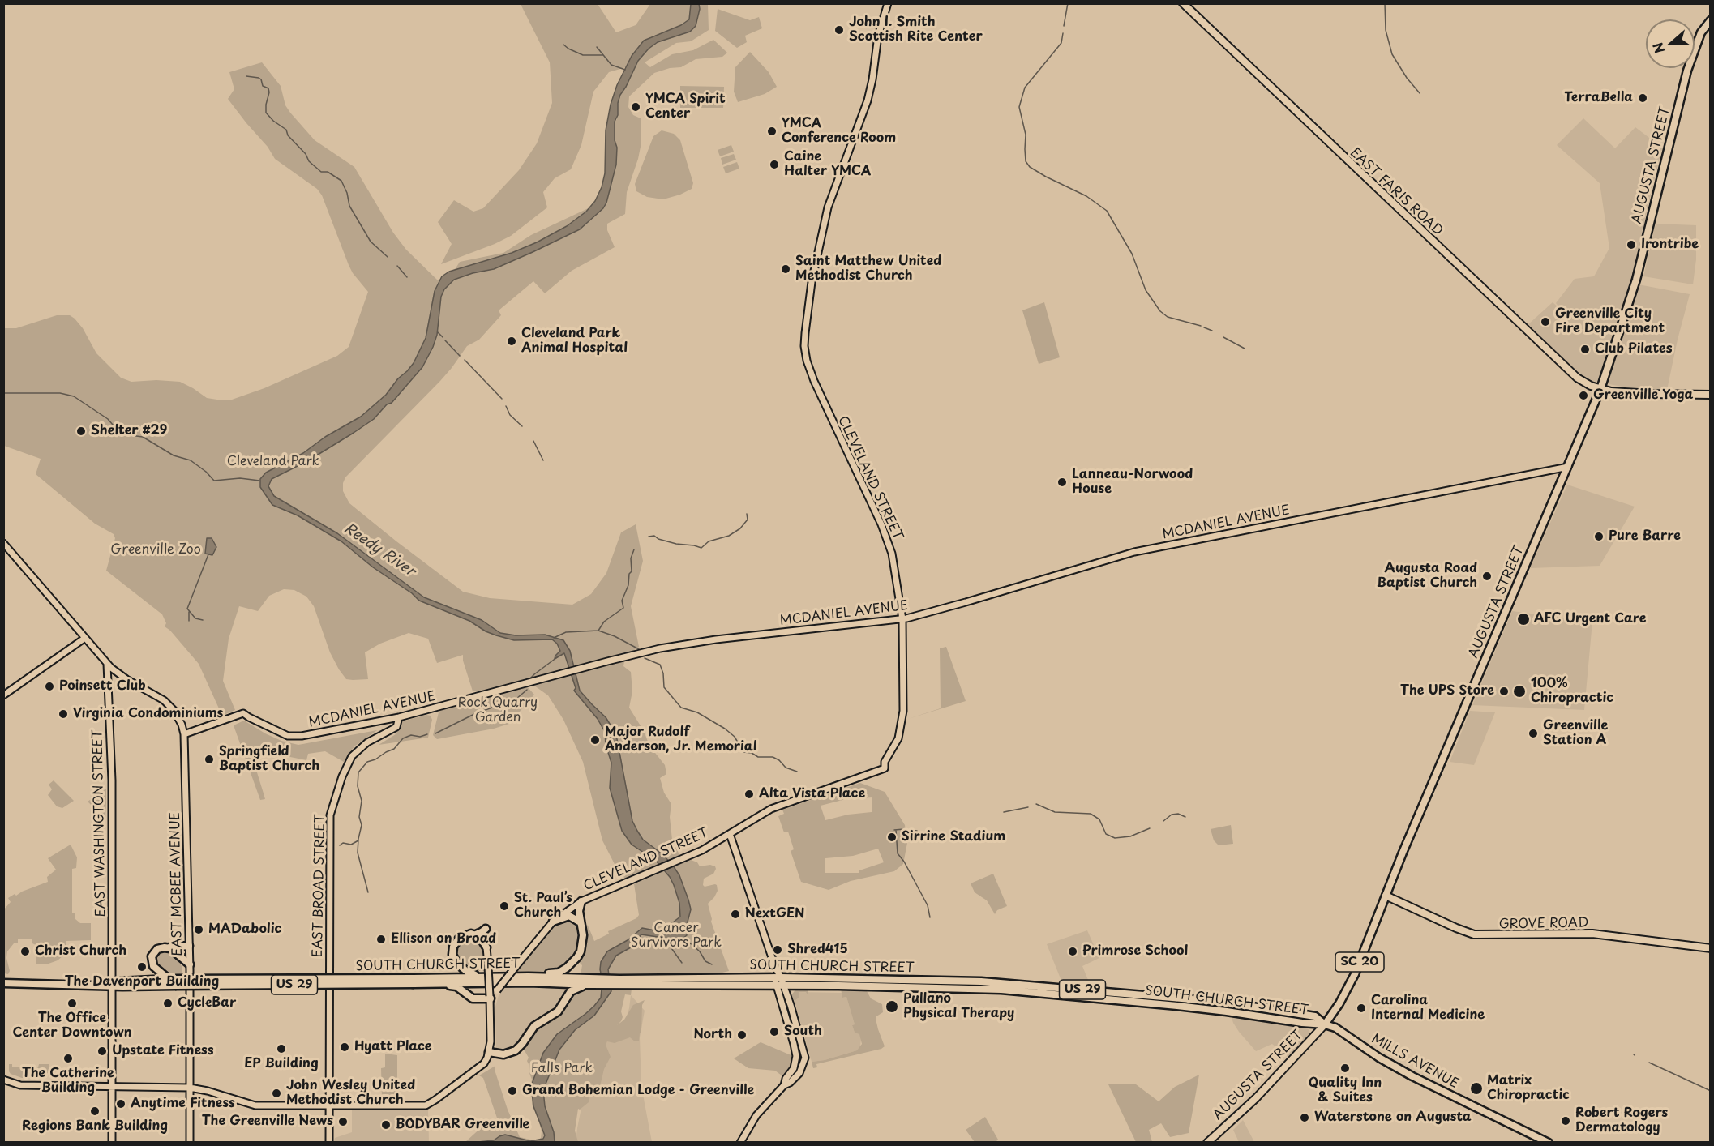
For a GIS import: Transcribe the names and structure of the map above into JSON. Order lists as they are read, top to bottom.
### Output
{
  "streets": {
    "main road": [
      "AUGUSTA STREET",
      "EAST FARIS ROAD",
      "GROVE ROAD",
      "SC 20",
      "SOUTH CHURCH STREET",
      "US 29",
      "MILLS AVENUE"
    ],
    "street": [
      "CLEVELAND STREET",
      "MCDANIEL AVENUE",
      "EAST WASHINGTON STREET",
      "EAST MCBEE AVENUE",
      "EAST BROAD STREET"
    ]
  },
  "crossings": [
    ["AUGUSTA STREET", "EAST FARIS ROAD"],
    ["AUGUSTA STREET", "MCDANIEL AVENUE"],
    ["AUGUSTA STREET", "GROVE ROAD"],
    ["AUGUSTA STREET", "SOUTH CHURCH STREET"],
    ["AUGUSTA STREET", "MILLS AVENUE"],
    ["CLEVELAND STREET", "MCDANIEL AVENUE"],
    ["MCDANIEL AVENUE", "EAST MCBEE AVENUE"],
    ["MCDANIEL AVENUE", "EAST BROAD STREET"],
    ["EAST WASHINGTON STREET", "EAST MCBEE AVENUE"],
    ["EAST WASHINGTON STREET", "SOUTH CHURCH STREET"],
    ["EAST WASHINGTON STREET", "US 29"],
    ["SOUTH CHURCH STREET", "US 29"],
    ["SOUTH CHURCH STREET", "MILLS AVENUE"]
  ],
  "water": ["Reedy River"],
  "parks": [
    "Cleveland Park",
    "Greenville Zoo",
    "Rock Quarry Garden",
    "Cancer Survivors Park",
    "Falls Park"
  ],
  "places": [
    "John I. Smith Scottish Rite Center",
    "TerraBella",
    "YMCA Spirit Center",
    "YMCA Conference Room",
    "Caine Halter YMCA",
    "Irontribe",
    "Saint Matthew United Methodist Church",
    "Greenville City Fire Department",
    "Cleveland Park Animal Hospital",
    "Club Pilates",
    "Greenville Yoga",
    "Shelter #29",
    "Lanneau-Norwood House",
    "Pure Barre",
    "Augusta Road Baptist Church",
    "AFC Urgent Care",
    "Poinsett Club",
    "The UPS Store",
    "100% Chiropractic",
    "Virginia Condominiums",
    "Greenville Station A",
    "Major Rudolf Anderson, Jr. Memorial",
    "Springfield Baptist Church",
    "Alta Vista Place",
    "Sirrine Stadium",
    "St. Paul’s Church",
    "NextGEN",
    "MADabolic",
    "Ellison on Broad",
    "Shred415",
    "Christ Church",
    "Primrose School",
    "The Davenport Building",
    "The Office Center Downtown",
    "CycleBar",
    "Pullano Physical Therapy",
    "Carolina Internal Medicine",
    "South",
    "North",
    "Hyatt Place",
    "EP Building",
    "Upstate Fitness",
    "The Catherine Building",
    "Quality Inn & Suites",
    "Matrix Chiropractic",
    "Grand Bohemian Lodge - Greenville",
    "John Wesley United Methodist Church",
    "Anytime Fitness",
    "Regions Bank Building",
    "Waterstone on Augusta",
    "Robert Rogers Dermatology",
    "The Greenville News",
    "BODYBAR Greenville"
  ],
  "north": "left"
}
